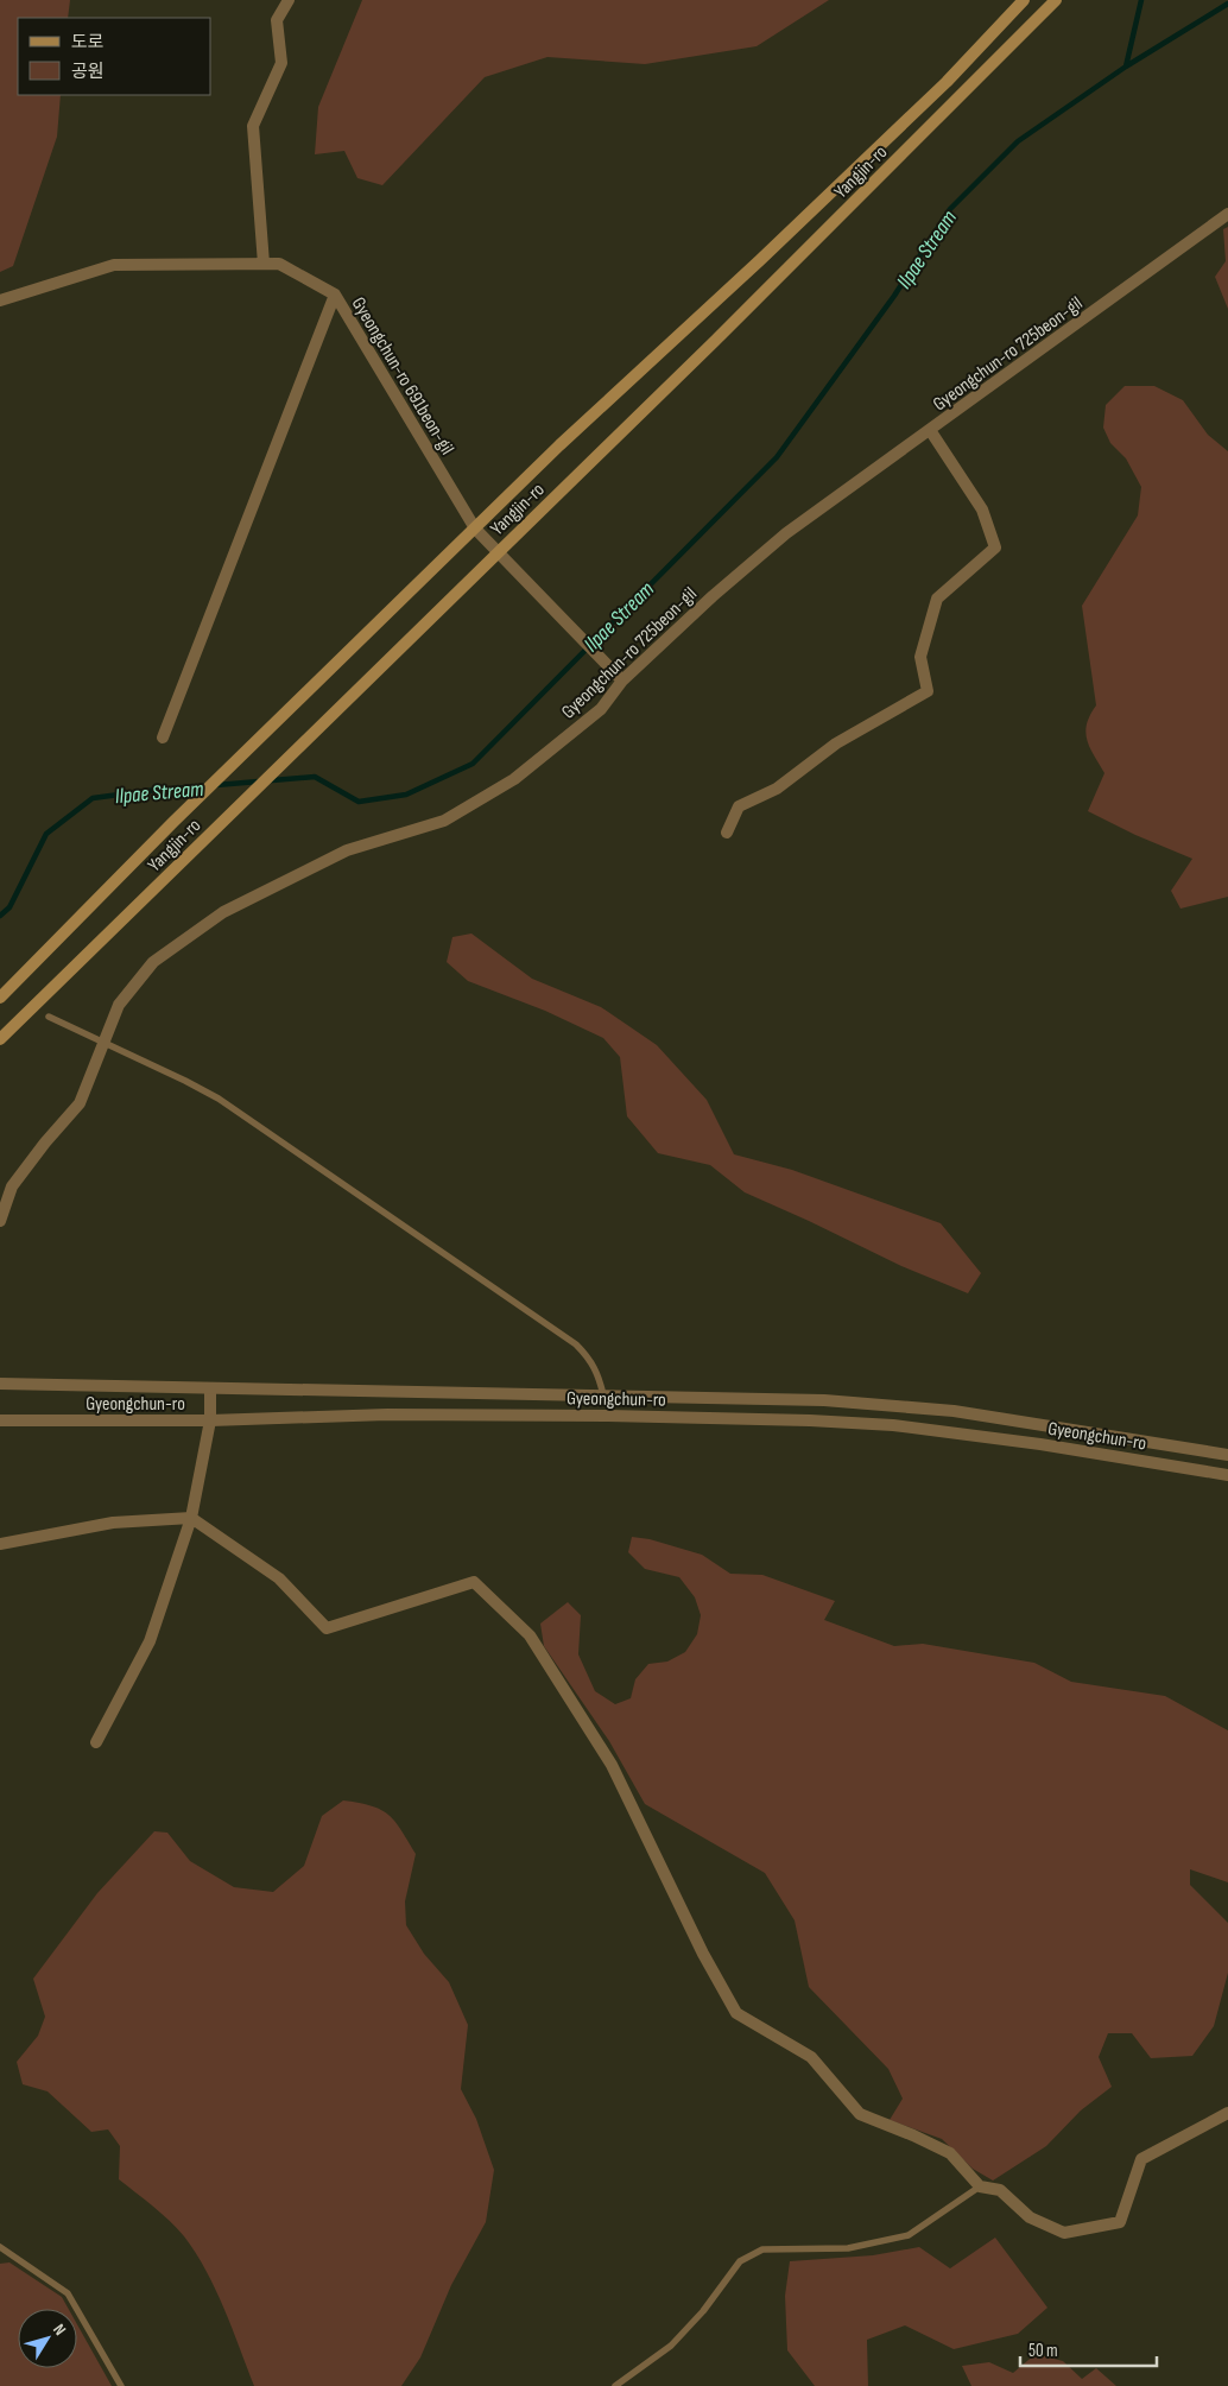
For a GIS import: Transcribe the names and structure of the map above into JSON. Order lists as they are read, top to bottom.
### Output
{
  "streets": {
    "main road": ["Yangjin-ro"],
    "street": ["Gyeongchun-ro 725beon-gil", "Gyeongchun-ro 691beon-gil", "Gyeongchun-ro"]
  },
  "crossings": [
    ["Yangjin-ro", "Gyeongchun-ro 691beon-gil"],
    ["Gyeongchun-ro 725beon-gil", "Gyeongchun-ro 691beon-gil"]
  ],
  "water": ["Ilpae Stream"],
  "legend": ["도로", "공원"],
  "scale_bar": "50 m",
  "north": "top right"
}
